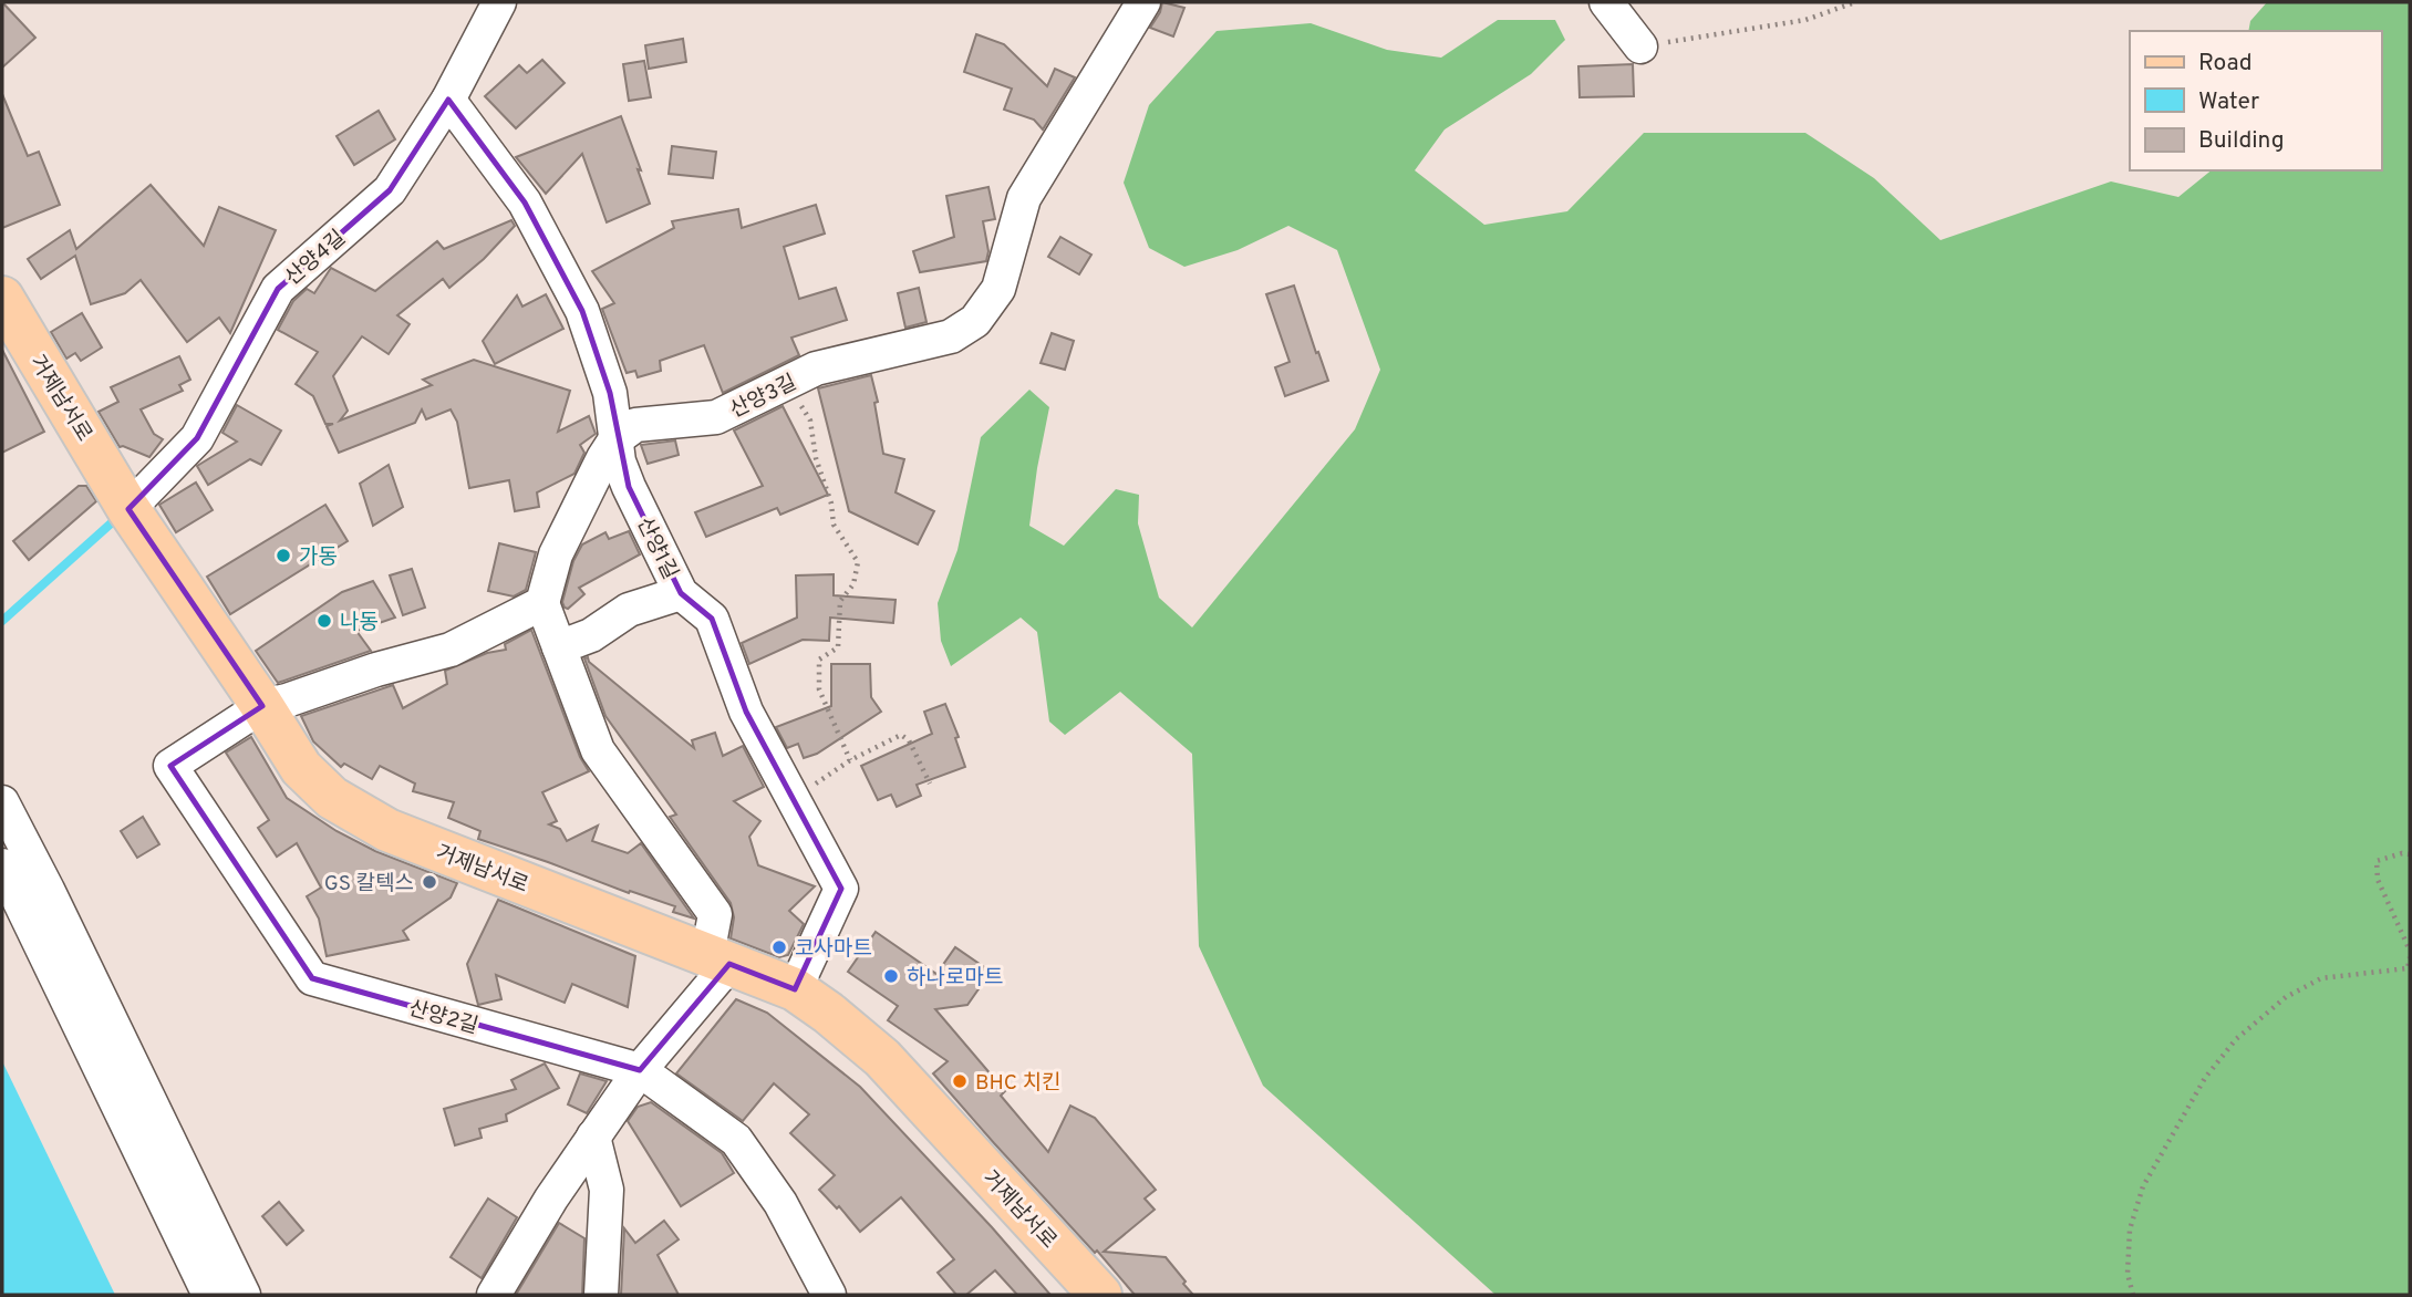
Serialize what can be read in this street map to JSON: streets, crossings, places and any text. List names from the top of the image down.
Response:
{
  "streets": {
    "main road": ["거제남서로"],
    "street": [
      "산양4길",
      "산양3길",
      "산양1길",
      "산양2길"
    ]
  },
  "crossings": [
    ["산양4길", "거제남서로"],
    ["산양4길", "산양1길"],
    ["산양3길", "산양1길"],
    ["거제남서로", "산양1길"],
    ["거제남서로", "산양2길"]
  ],
  "places": [
    "가동",
    "나동",
    "GS 칼텍스",
    "코사마트",
    "하나로마트",
    "BHC 치킨"
  ],
  "legend": ["Road", "Water", "Building"]
}
